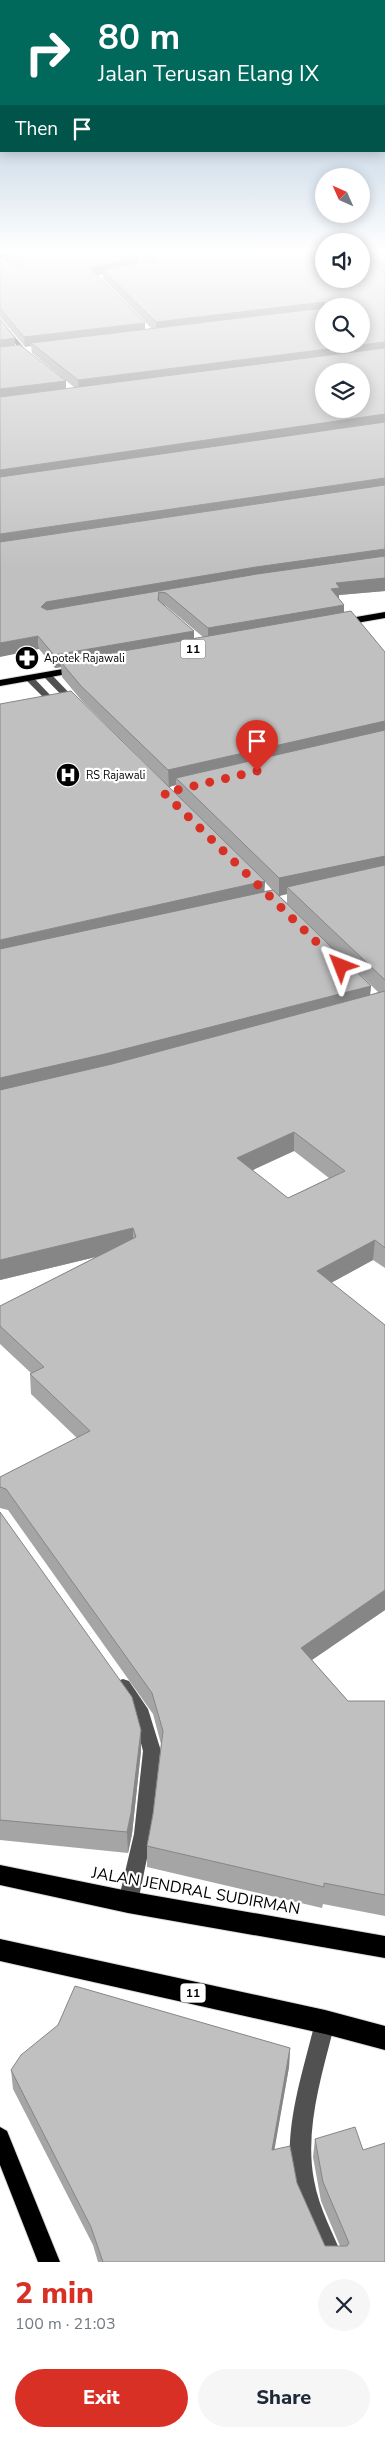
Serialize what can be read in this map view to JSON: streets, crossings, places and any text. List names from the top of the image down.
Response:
{
  "streets": {
    "highway": ["11", "JALAN JENDRAL SUDIRMAN"]
  },
  "places": {
    "pharmacy": ["Apotek Rajawali"],
    "hospital": ["RS Rajawali"]
  },
  "north": "top left",
  "page": {
    "turn": ["80 m", "Jalan Terusan Elang IX"],
    "then": "Then",
    "heading": ["2 min", "100 m · 21:03"],
    "buttons": ["Exit", "Share"]
  }
}
